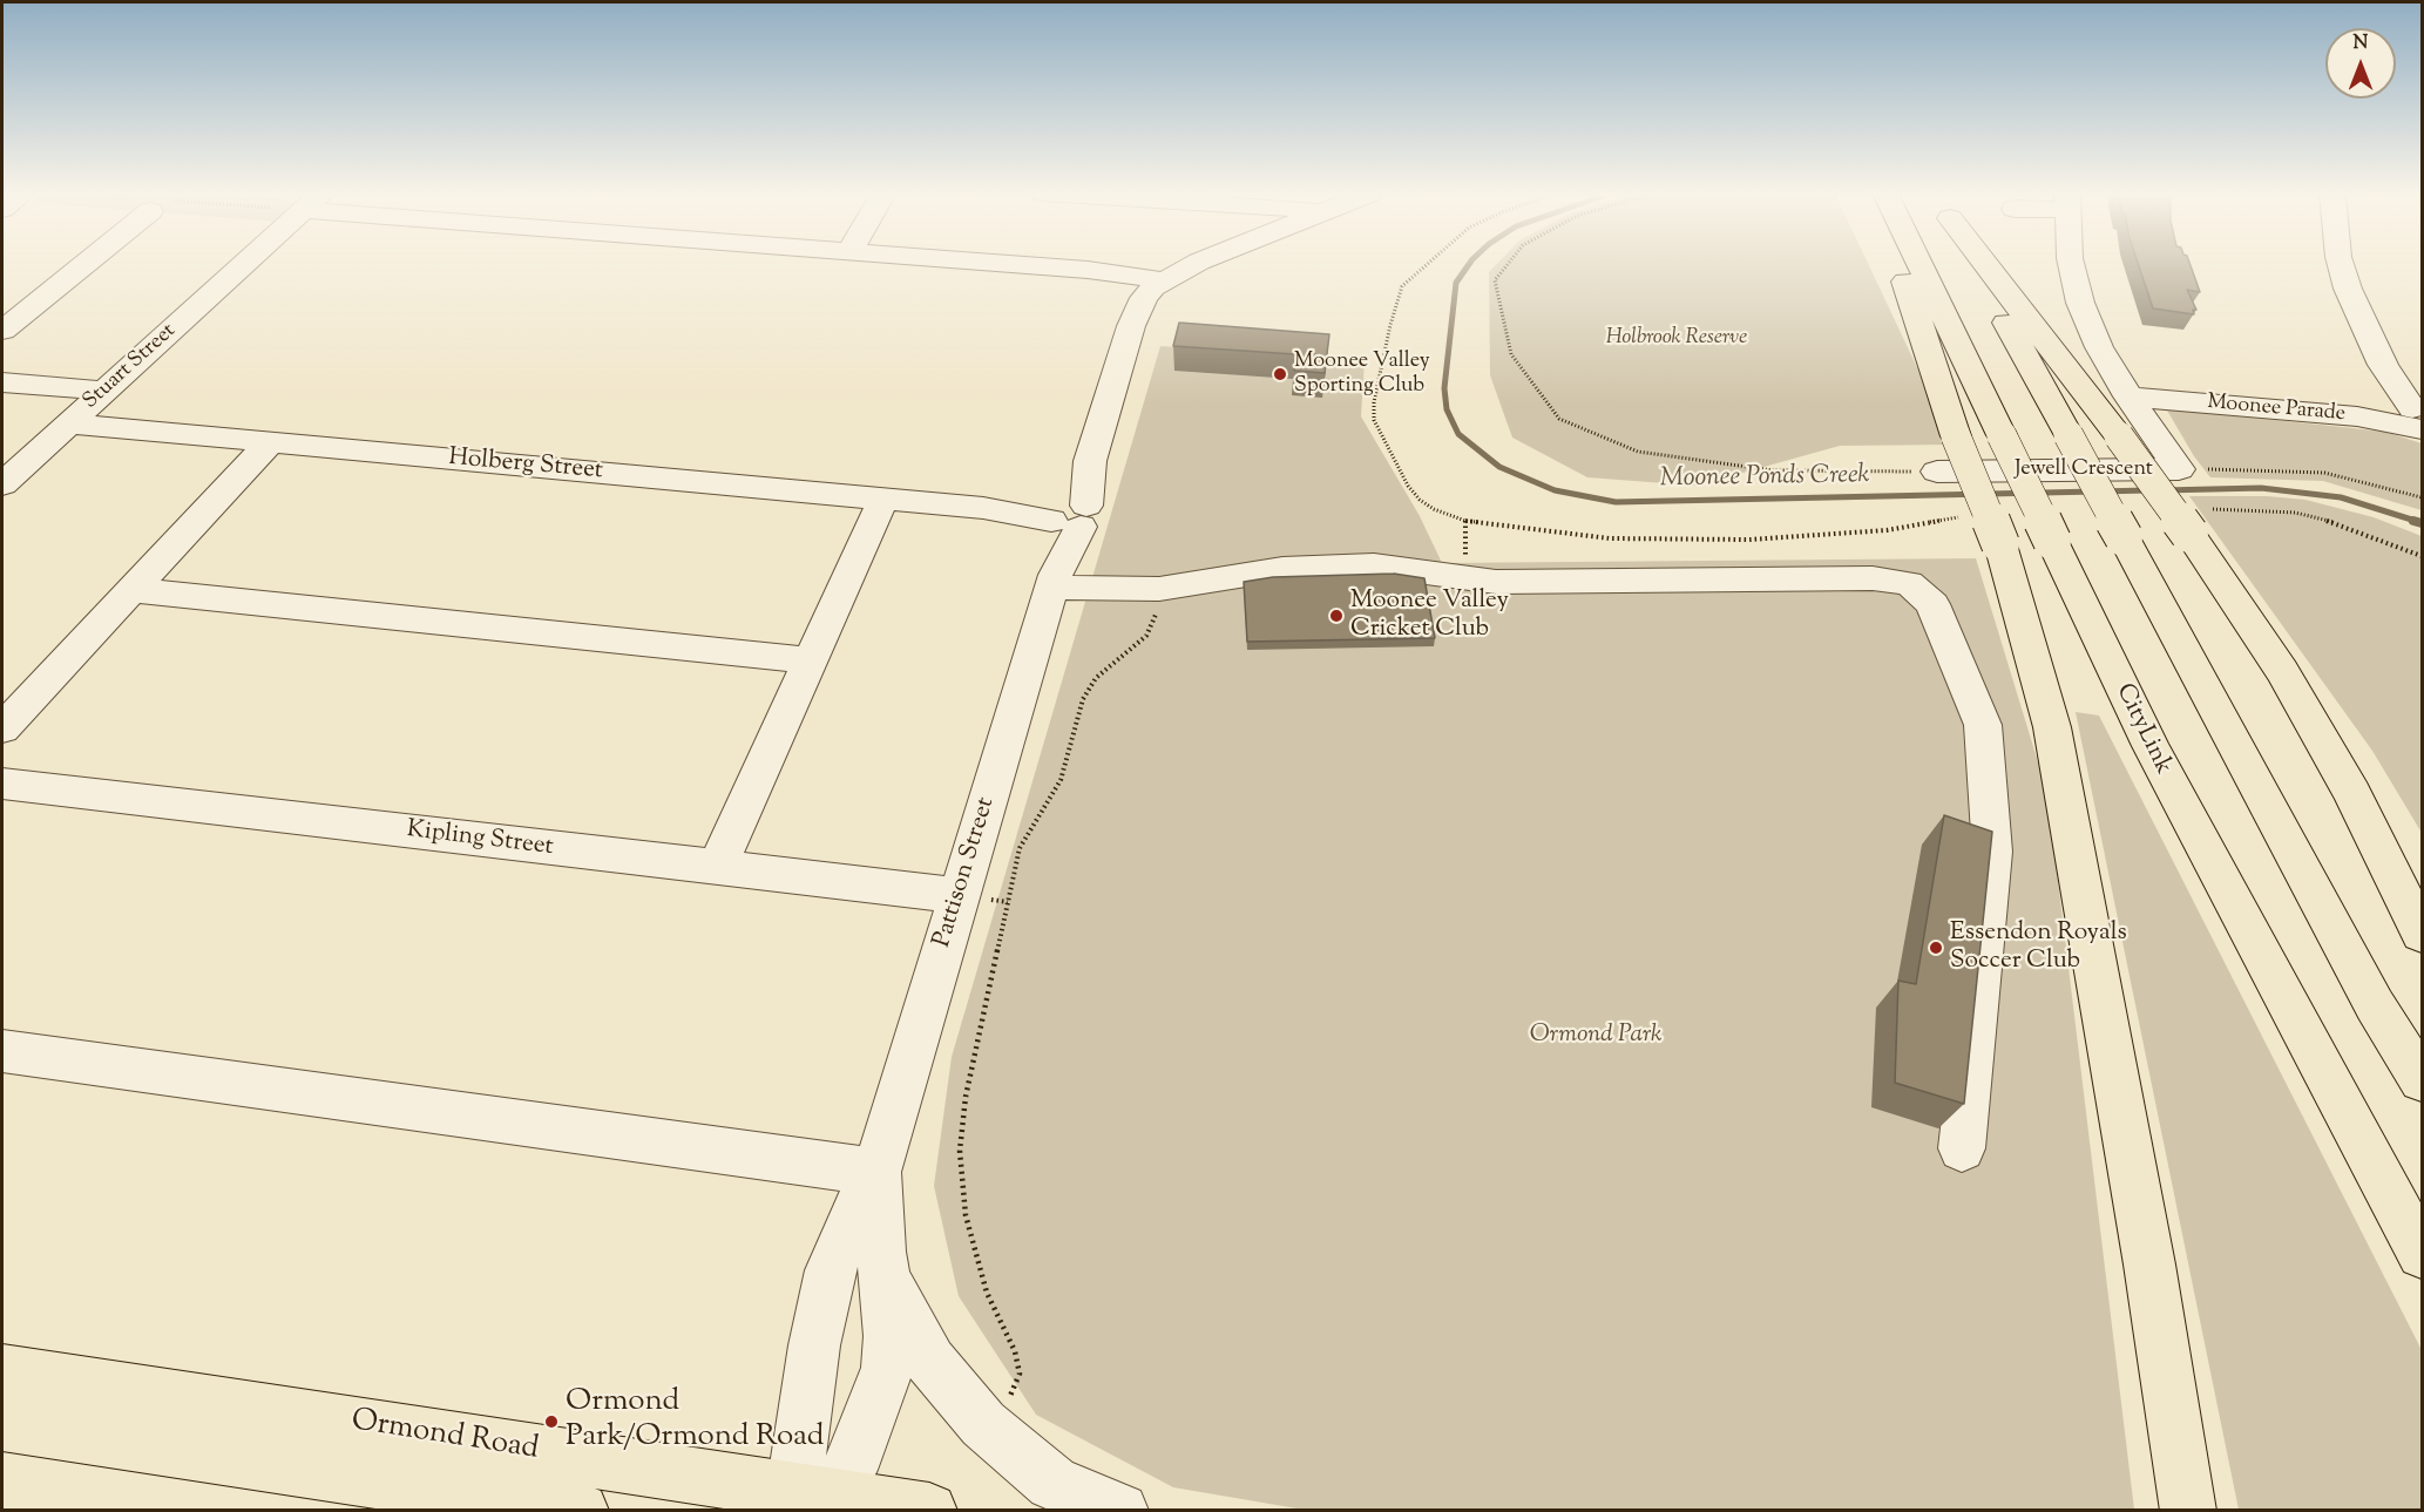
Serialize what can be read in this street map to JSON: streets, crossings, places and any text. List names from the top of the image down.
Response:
{
  "streets": {
    "main road": ["CityLink", "Ormond Road"],
    "street": [
      "Stuart Street",
      "Moonee Parade",
      "Holberg Street",
      "Jewell Crescent",
      "Kipling Street",
      "Pattison Street"
    ]
  },
  "crossings": [
    ["Stuart Street", "Holberg Street"],
    ["Moonee Parade", "Jewell Crescent"],
    ["Holberg Street", "Pattison Street"],
    ["Kipling Street", "Pattison Street"],
    ["Pattison Street", "Ormond Road"]
  ],
  "water": ["Moonee Ponds Creek"],
  "parks": ["Holbrook Reserve", "Ormond Park"],
  "places": [
    "Moonee Valley Sporting Club",
    "Moonee Valley Cricket Club",
    "Essendon Royals Soccer Club",
    "Ormond Park/Ormond Road"
  ],
  "north": "top"
}
